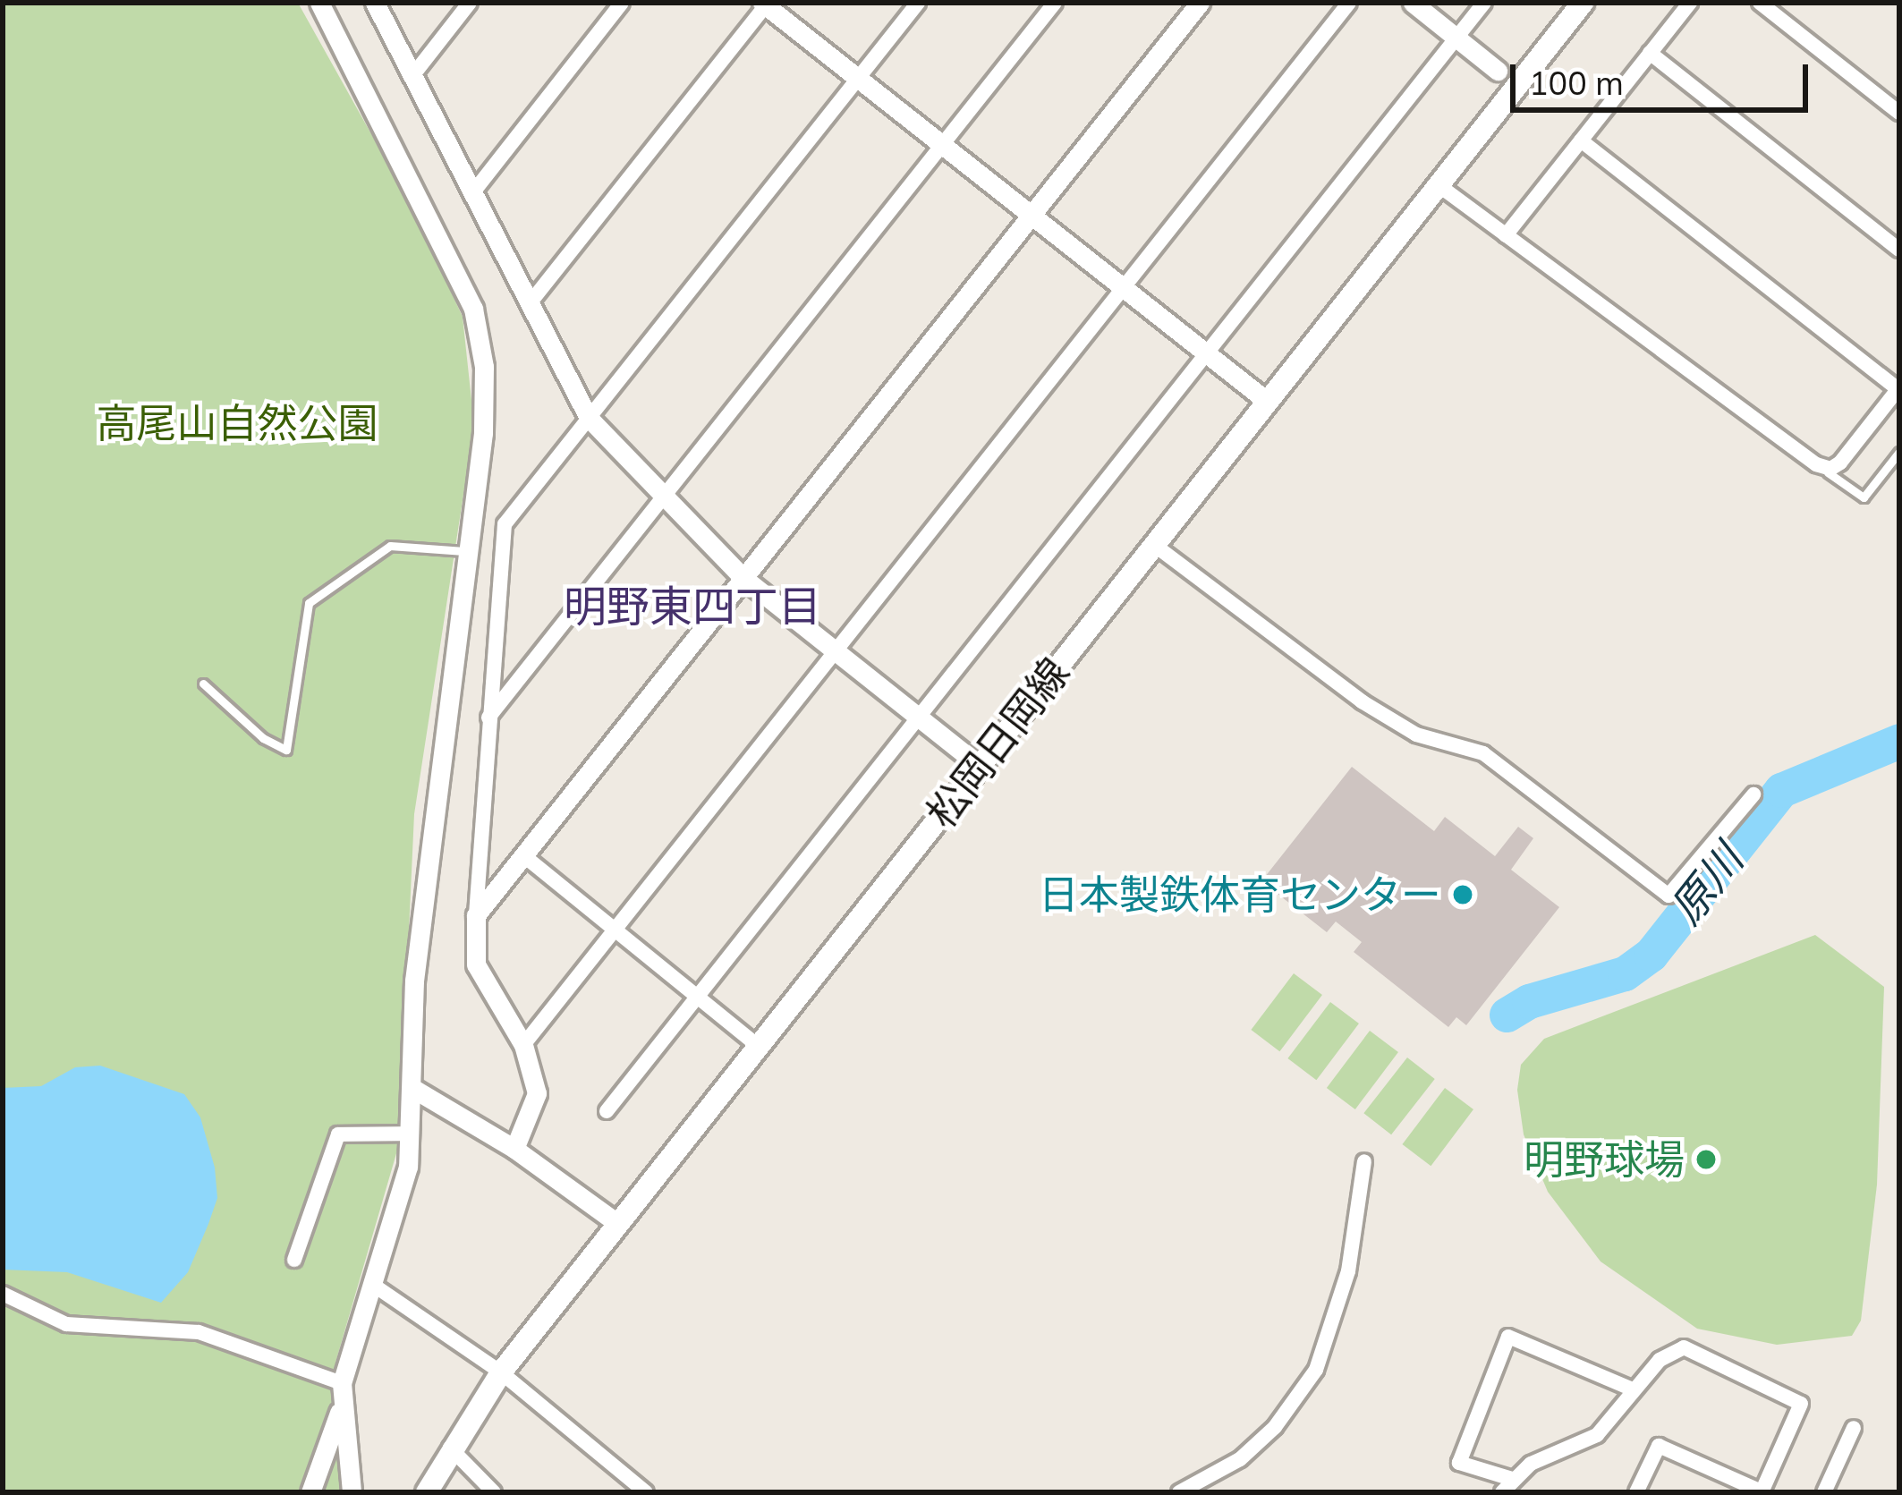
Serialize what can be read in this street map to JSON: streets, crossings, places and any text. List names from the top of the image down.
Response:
{
  "streets": {
    "main road": ["松岡日岡線"]
  },
  "districts": ["明野東四丁目"],
  "water": ["原川"],
  "parks": ["高尾山自然公園"],
  "places": ["日本製鉄体育センター", "明野球場"],
  "scale_bar": "100 m"
}
